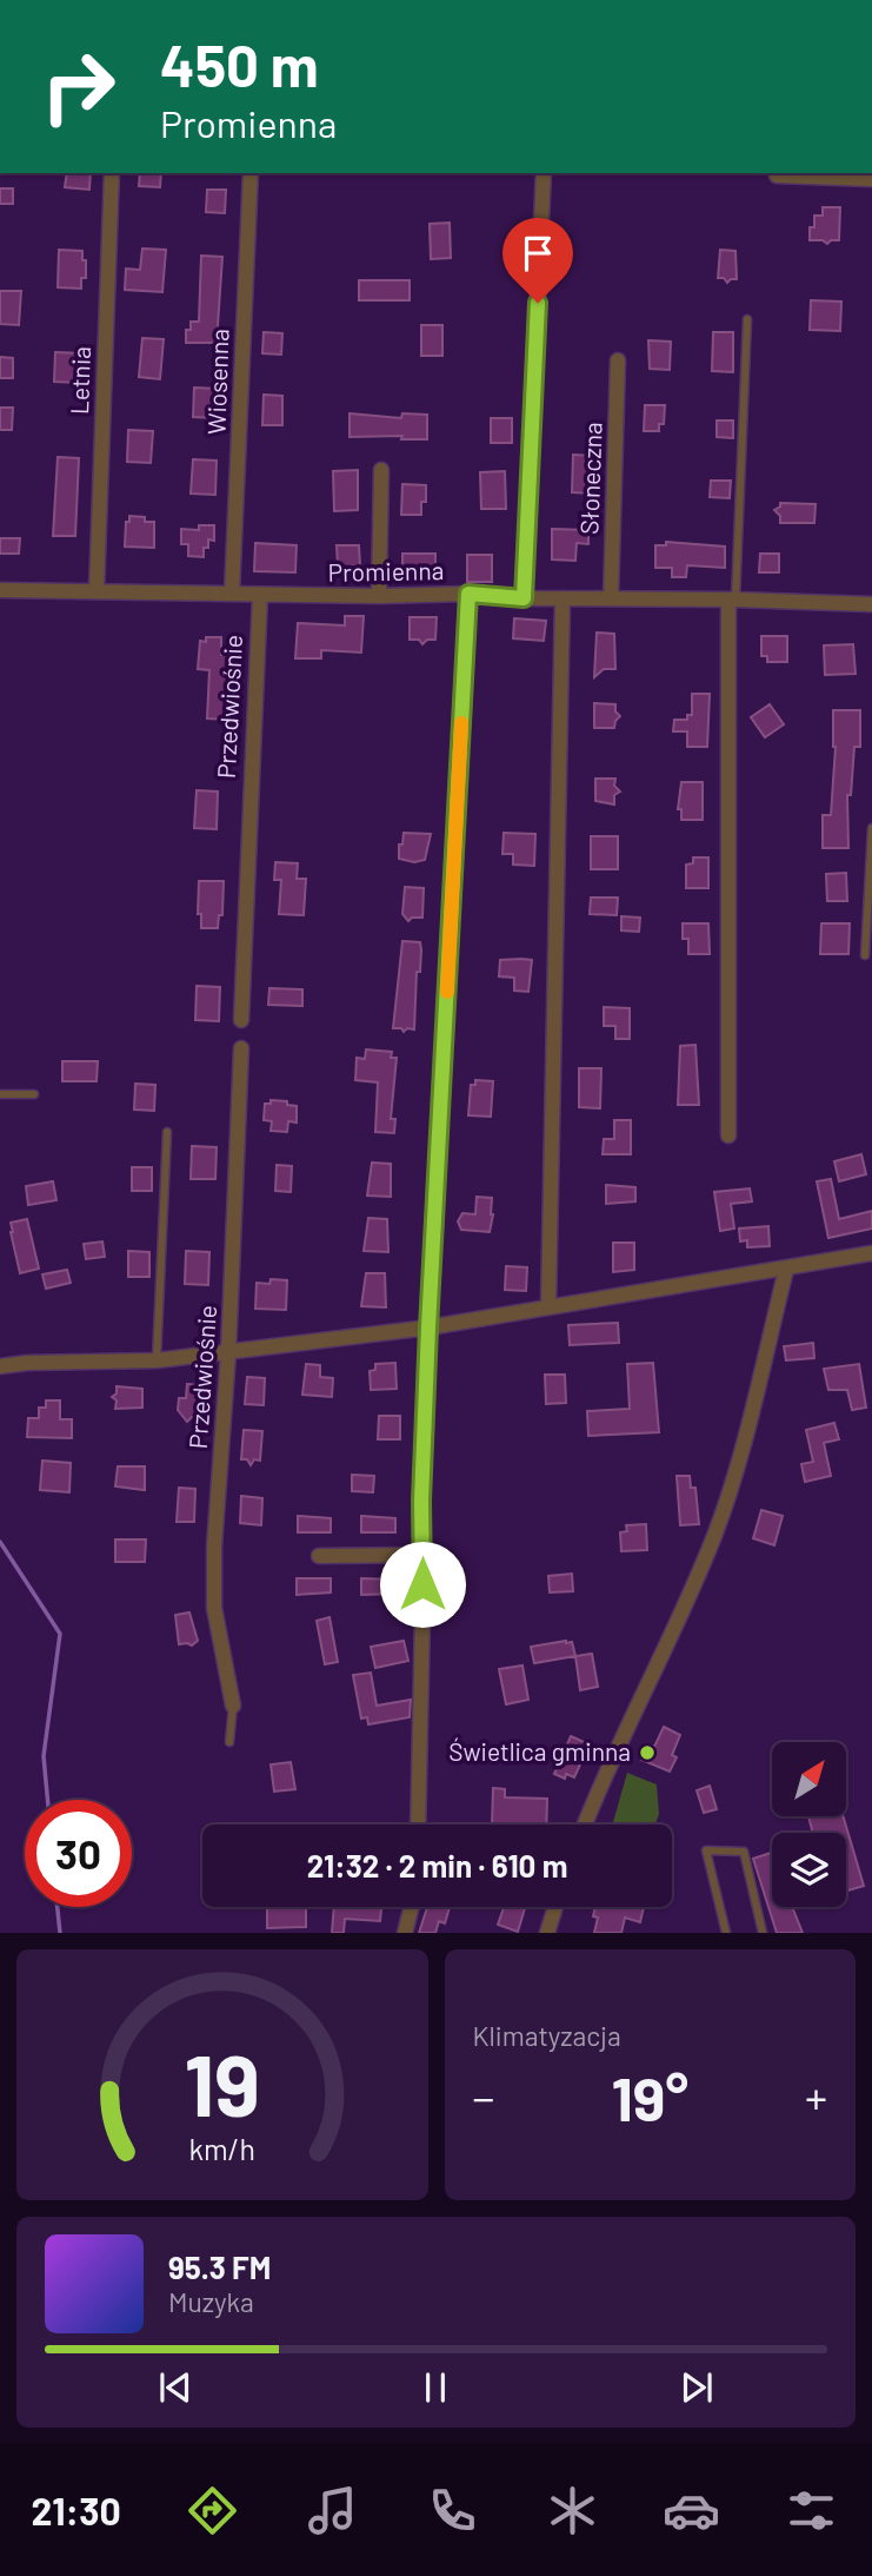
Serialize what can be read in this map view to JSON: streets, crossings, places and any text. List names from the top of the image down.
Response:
{
  "streets": {
    "street": [
      "Letnia",
      "Wiosenna",
      "Słoneczna",
      "Promienna",
      "Przedwiośnie"
    ]
  },
  "crossings": [
    ["Letnia", "Promienna"],
    ["Wiosenna", "Promienna"],
    ["Słoneczna", "Promienna"],
    ["Promienna", "Przedwiośnie"]
  ],
  "places": ["Świetlica gminna"],
  "north": "top right",
  "page": {
    "turn": ["450 m", "Promienna"],
    "limit": "30",
    "trip": "21:32 · 2 min · 610 m",
    "tile": "Klimatyzacja",
    "heat": ["−", "19°", "+"],
    "song": ["95.3 FM", "Muzyka"],
    "tabs": "21:30",
    "gauge": ["19", "km/h"]
  }
}
